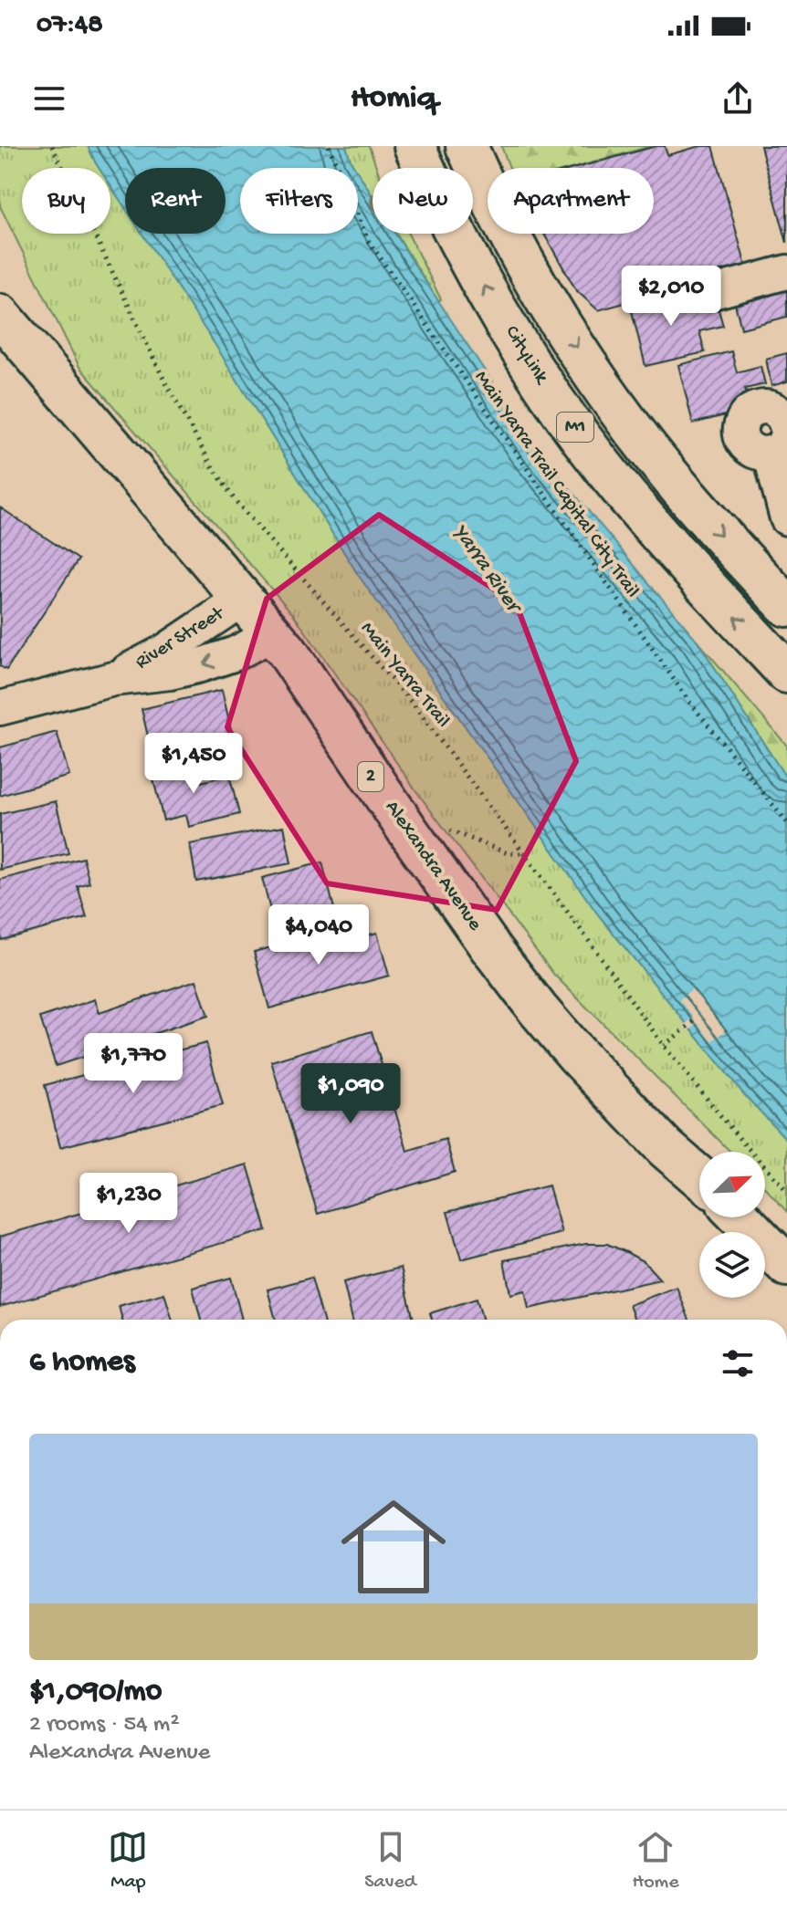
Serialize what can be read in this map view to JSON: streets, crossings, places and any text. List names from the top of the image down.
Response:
{
  "streets": {
    "main road": [
      "CityLink",
      "M1",
      "2",
      "Alexandra Avenue"
    ],
    "street": ["River Street"],
    "path": ["Main Yarra Trail Capital City Trail", "Main Yarra Trail"]
  },
  "crossings": [
    ["River Street", "Alexandra Avenue"]
  ],
  "water": ["Yarra River"],
  "north": "top right",
  "page": {
    "status": "07:48",
    "header": "Homiq",
    "chip": [
      "Buy",
      "Rent",
      "Filters",
      "New",
      "Apartment"
    ],
    "price": [
      "$2,010",
      "$1,450",
      "$4,040",
      "$1,770",
      "$1,090",
      "$1,230"
    ],
    "heading": "6 homes",
    "list": [
      {
        "name": "$1,090/mo",
        "note": "2 rooms · 54 m² · Alexandra Avenue"
      }
    ],
    "tabs": ["Map", "Saved", "Home"]
  }
}
